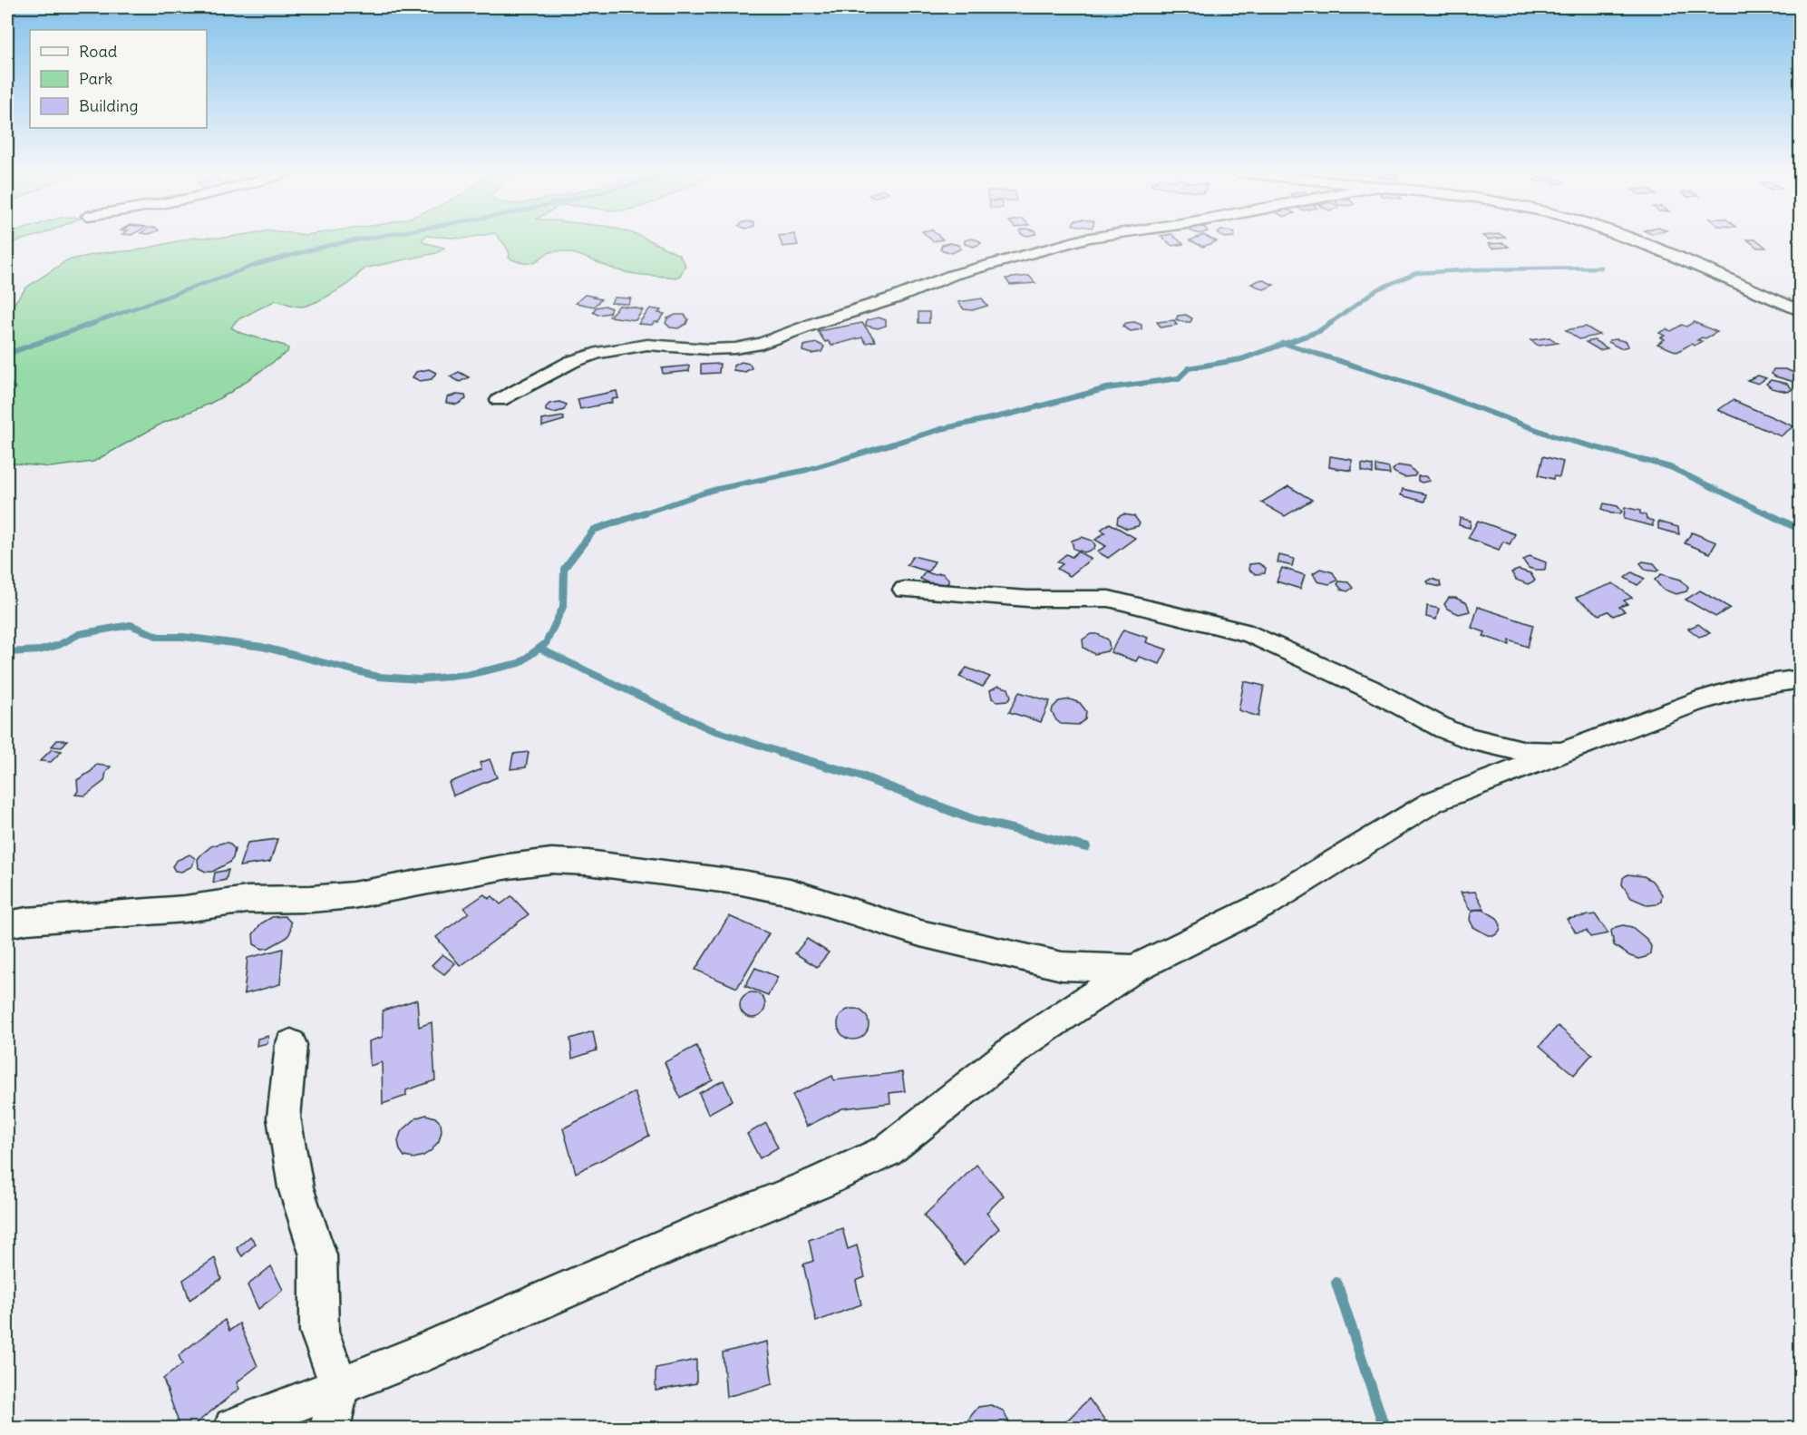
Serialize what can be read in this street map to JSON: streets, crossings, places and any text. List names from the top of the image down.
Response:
{
  "legend": ["Road", "Park", "Building"]
}
